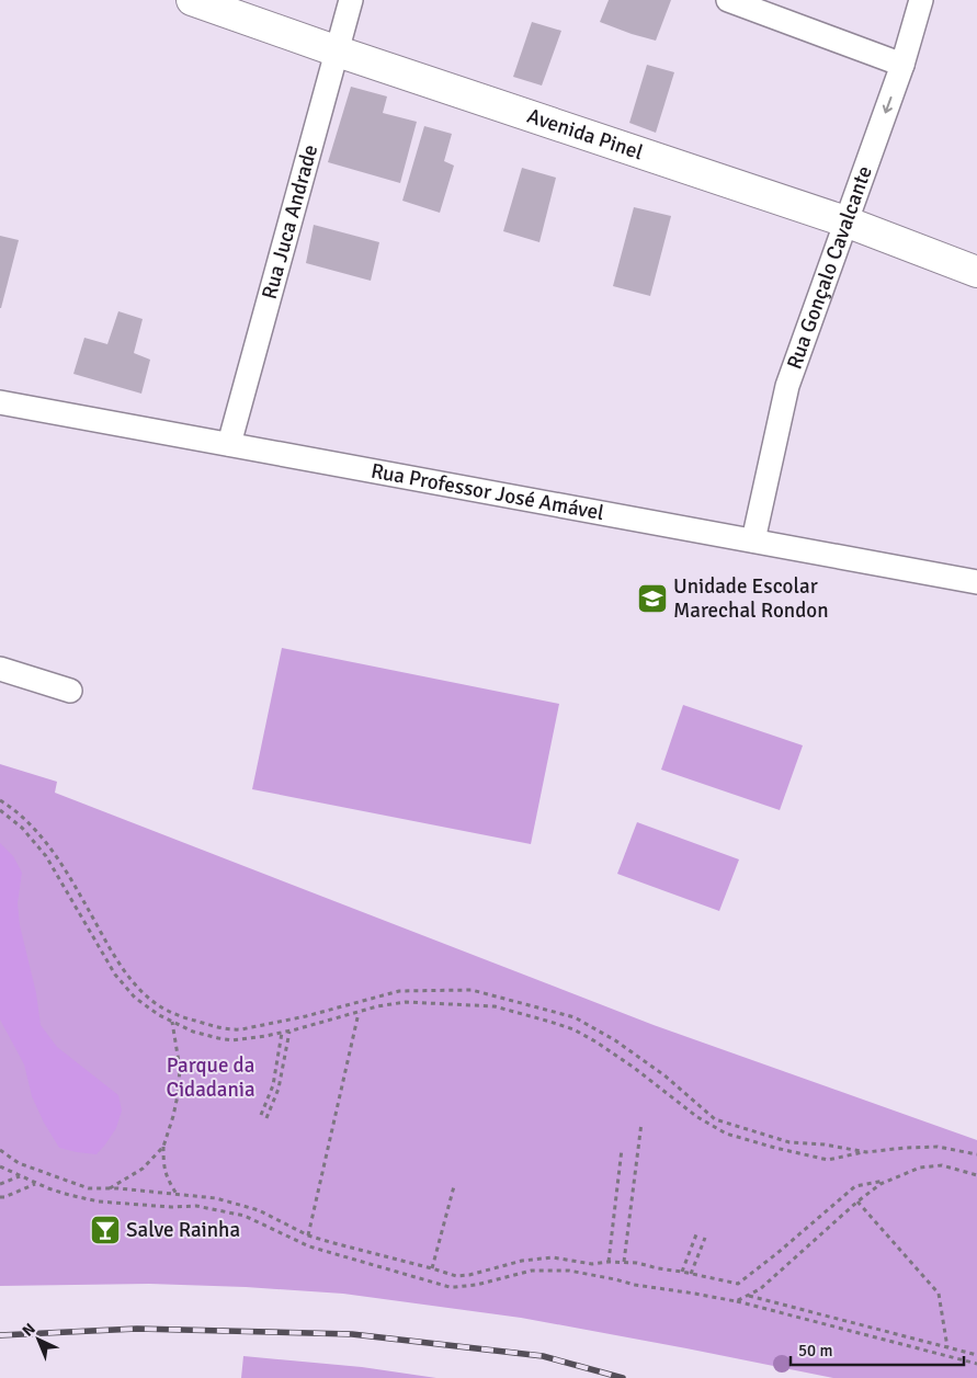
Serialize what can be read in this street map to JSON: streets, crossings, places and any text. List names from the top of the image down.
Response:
{
  "streets": {
    "street": [
      "Avenida Pinel",
      "Rua Juca Andrade",
      "Rua Gonçalo Cavalcante",
      "Rua Professor José Amável"
    ]
  },
  "crossings": [
    ["Avenida Pinel", "Rua Juca Andrade"],
    ["Avenida Pinel", "Rua Gonçalo Cavalcante"],
    ["Rua Juca Andrade", "Rua Professor José Amável"],
    ["Rua Gonçalo Cavalcante", "Rua Professor José Amável"]
  ],
  "parks": ["Parque da Cidadania"],
  "places": {
    "school or university": ["Unidade Escolar Marechal Rondon"],
    "bar": ["Salve Rainha"]
  },
  "scale_bar": "50 m",
  "north": "top left"
}
